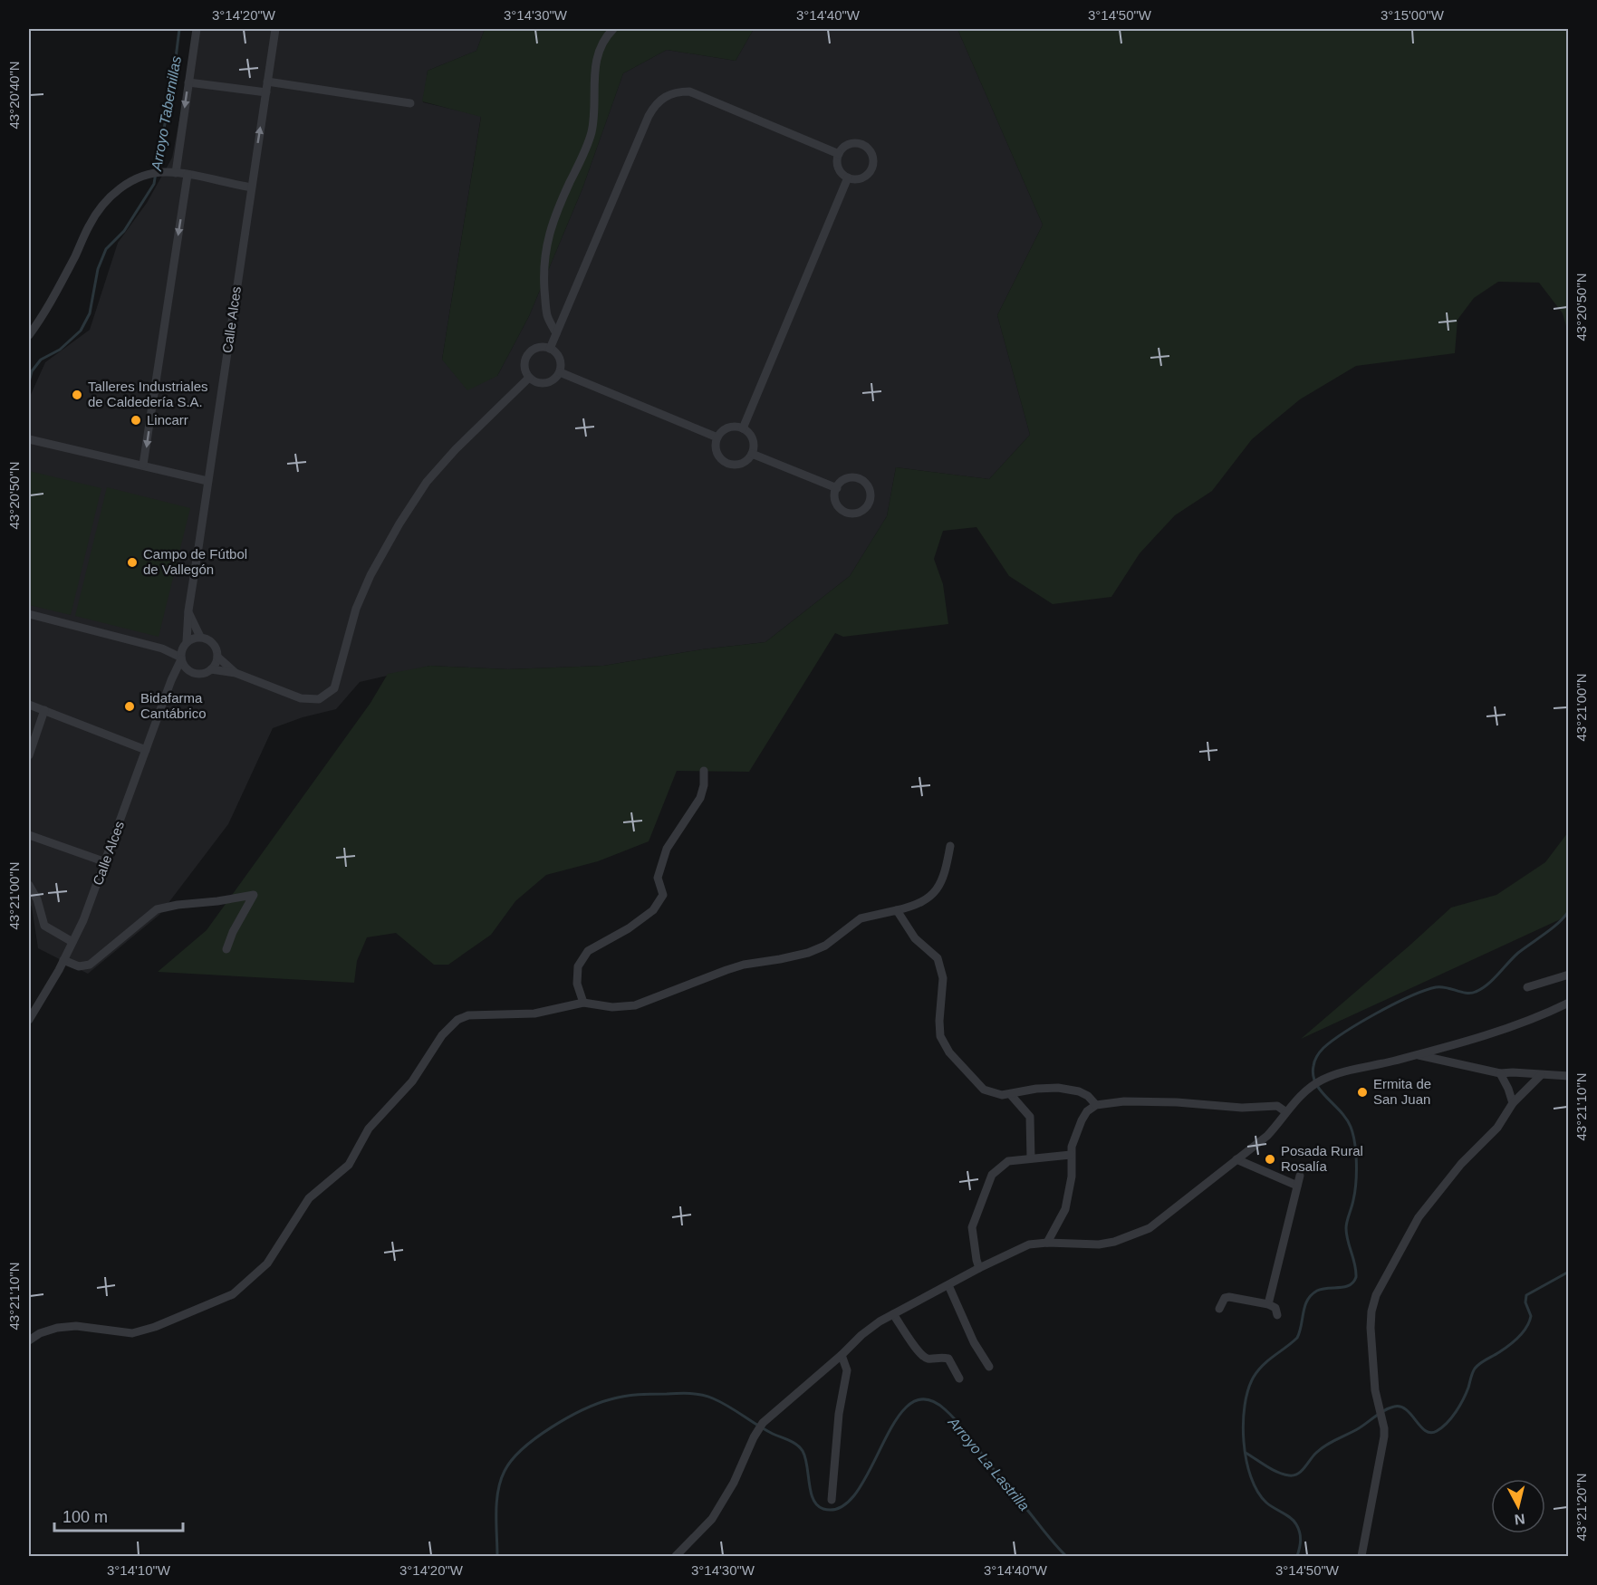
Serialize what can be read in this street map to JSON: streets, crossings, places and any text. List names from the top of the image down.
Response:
{
  "streets": {
    "street": ["Calle Alces"]
  },
  "water": ["Arroyo Tabernillas", "Arroyo La Lastrilla"],
  "places": [
    "Talleres Industriales de Caldedería S.A.",
    "Lincarr",
    "Campo de Fútbol de Vallegón",
    "Bidafarma Cantábrico",
    "Ermita de San Juan",
    "Posada Rural Rosalía"
  ],
  "scale_bar": "100 m",
  "north": "bottom",
  "coordinates": [
    "3°14'20\"W",
    "3°14'30\"W",
    "3°14'40\"W",
    "3°14'50\"W",
    "3°15'00\"W",
    "43°20'40\"N",
    "43°20'50\"N",
    "43°21'00\"N",
    "43°21'10\"N",
    "43°21'20\"N",
    "3°14'10\"W"
  ]
}
